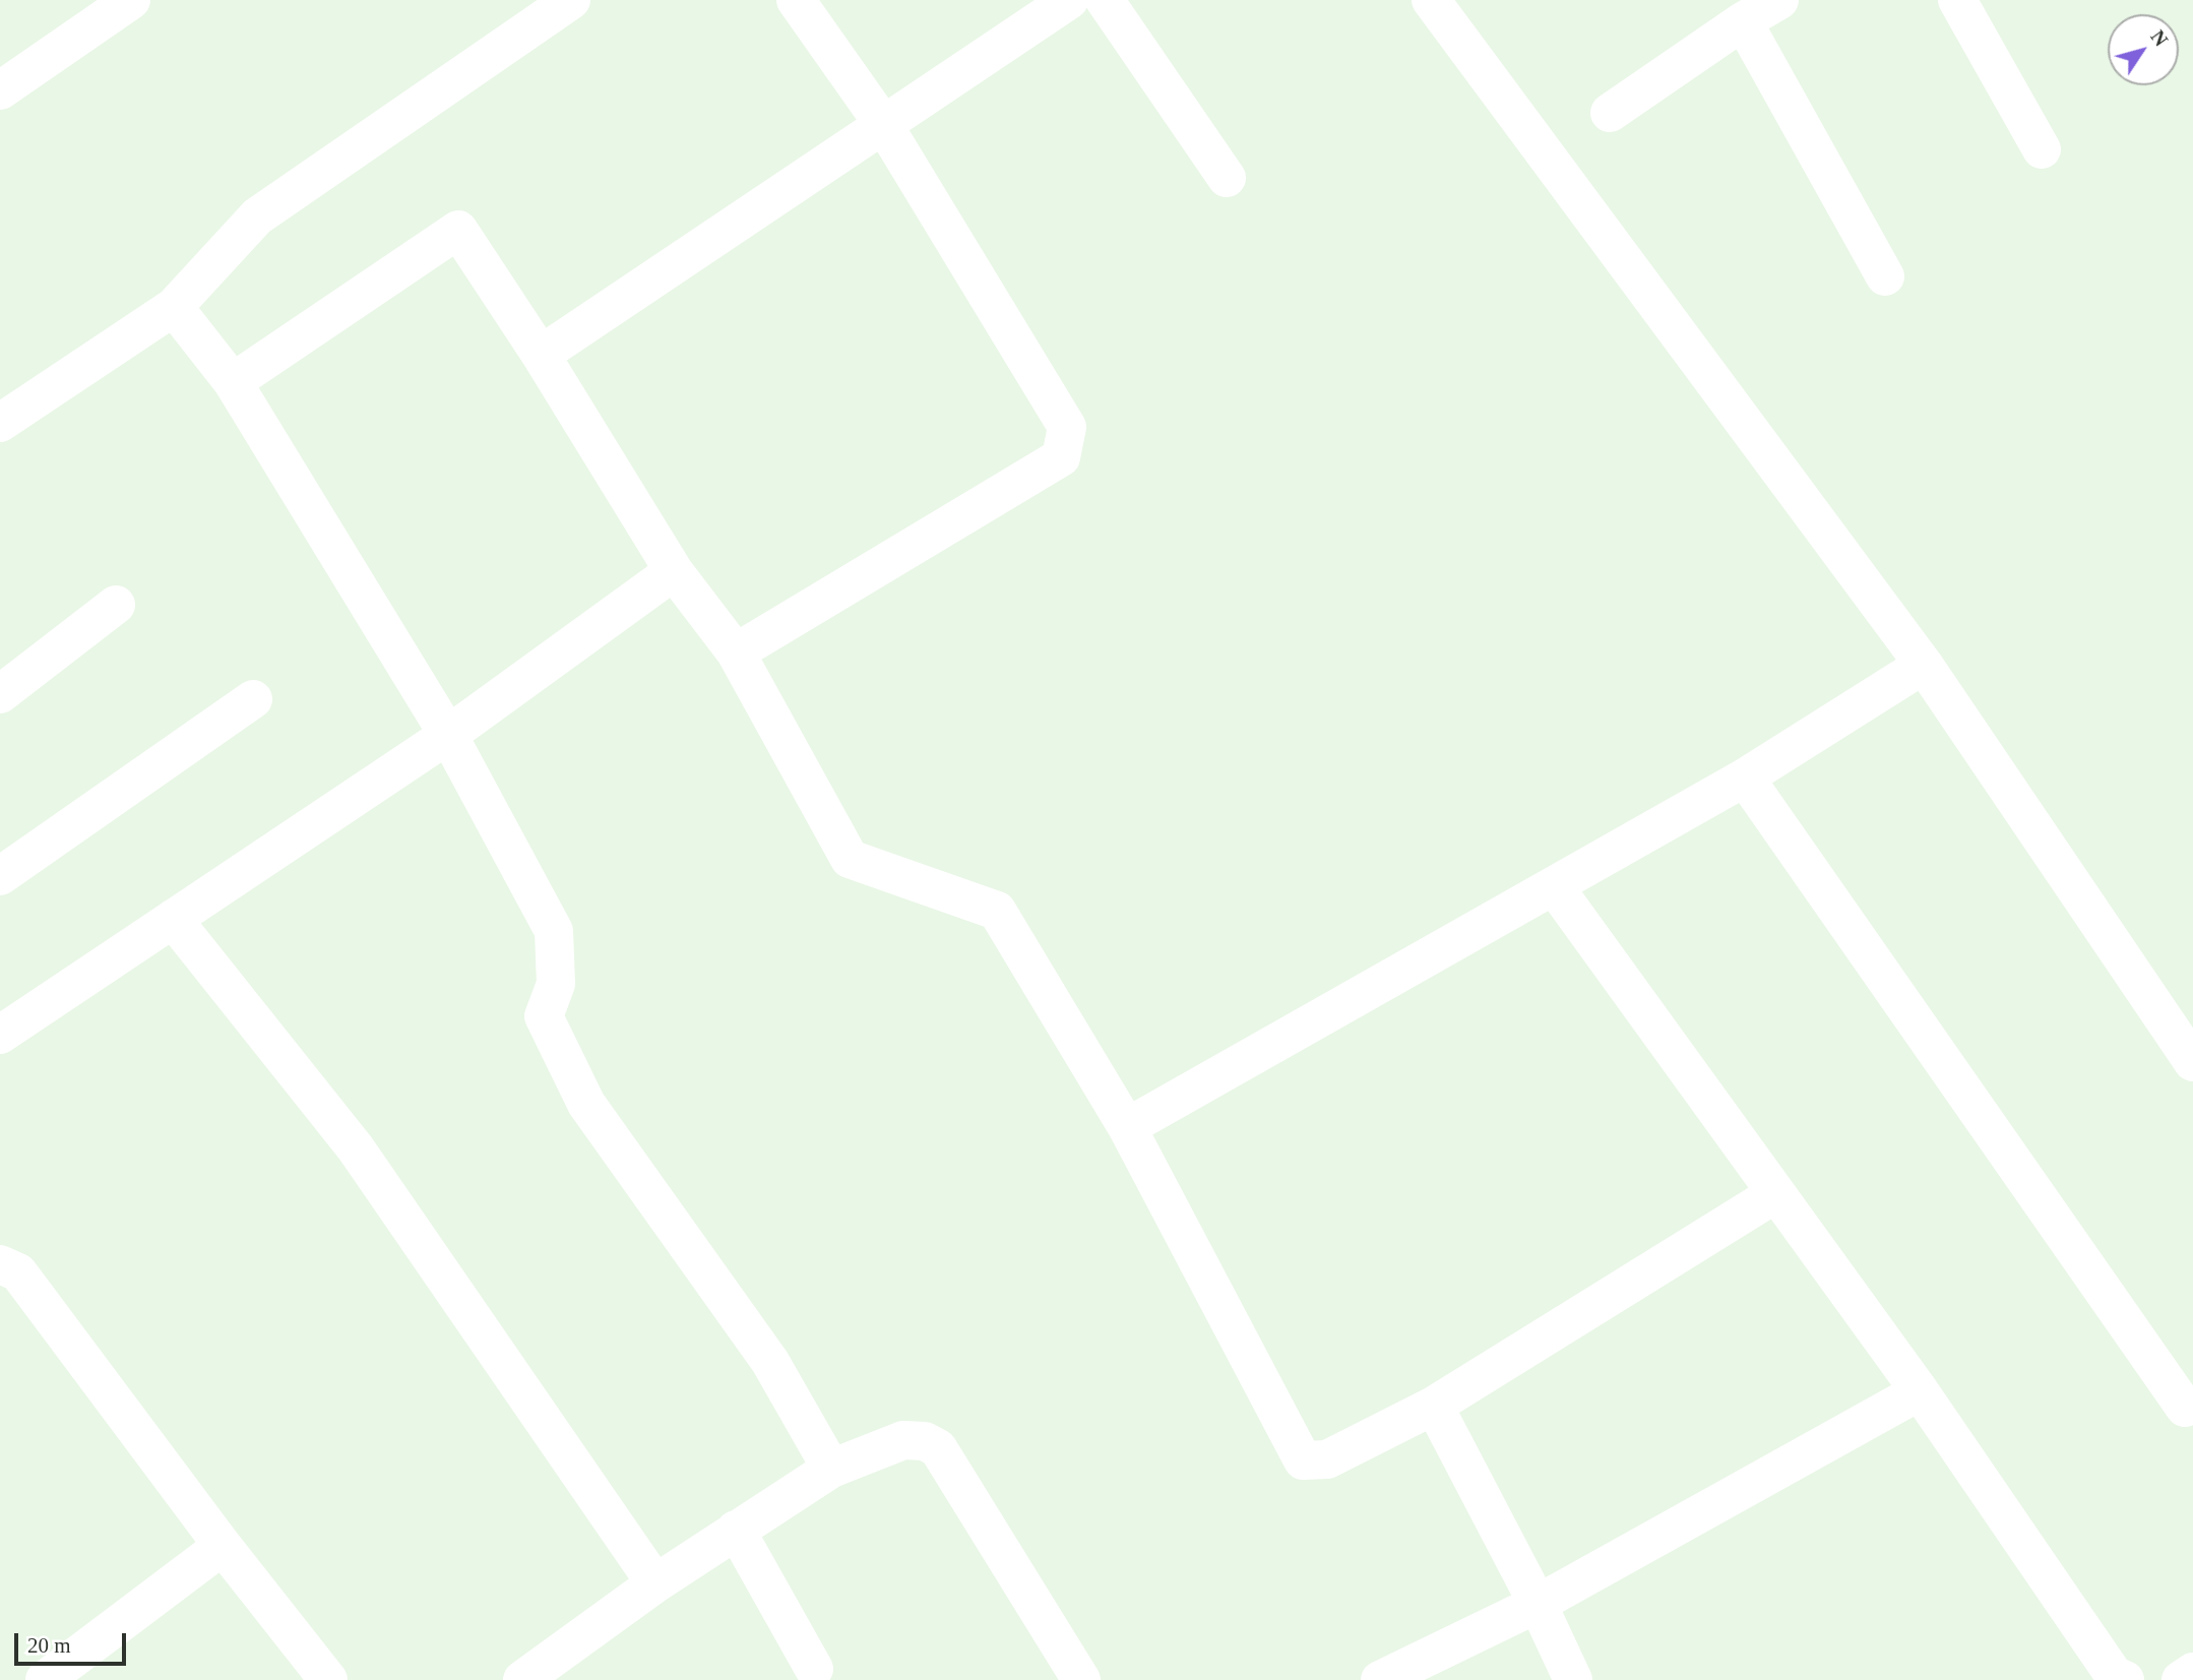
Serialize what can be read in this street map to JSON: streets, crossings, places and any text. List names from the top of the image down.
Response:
{
  "scale_bar": "20 m",
  "north": "top right"
}
